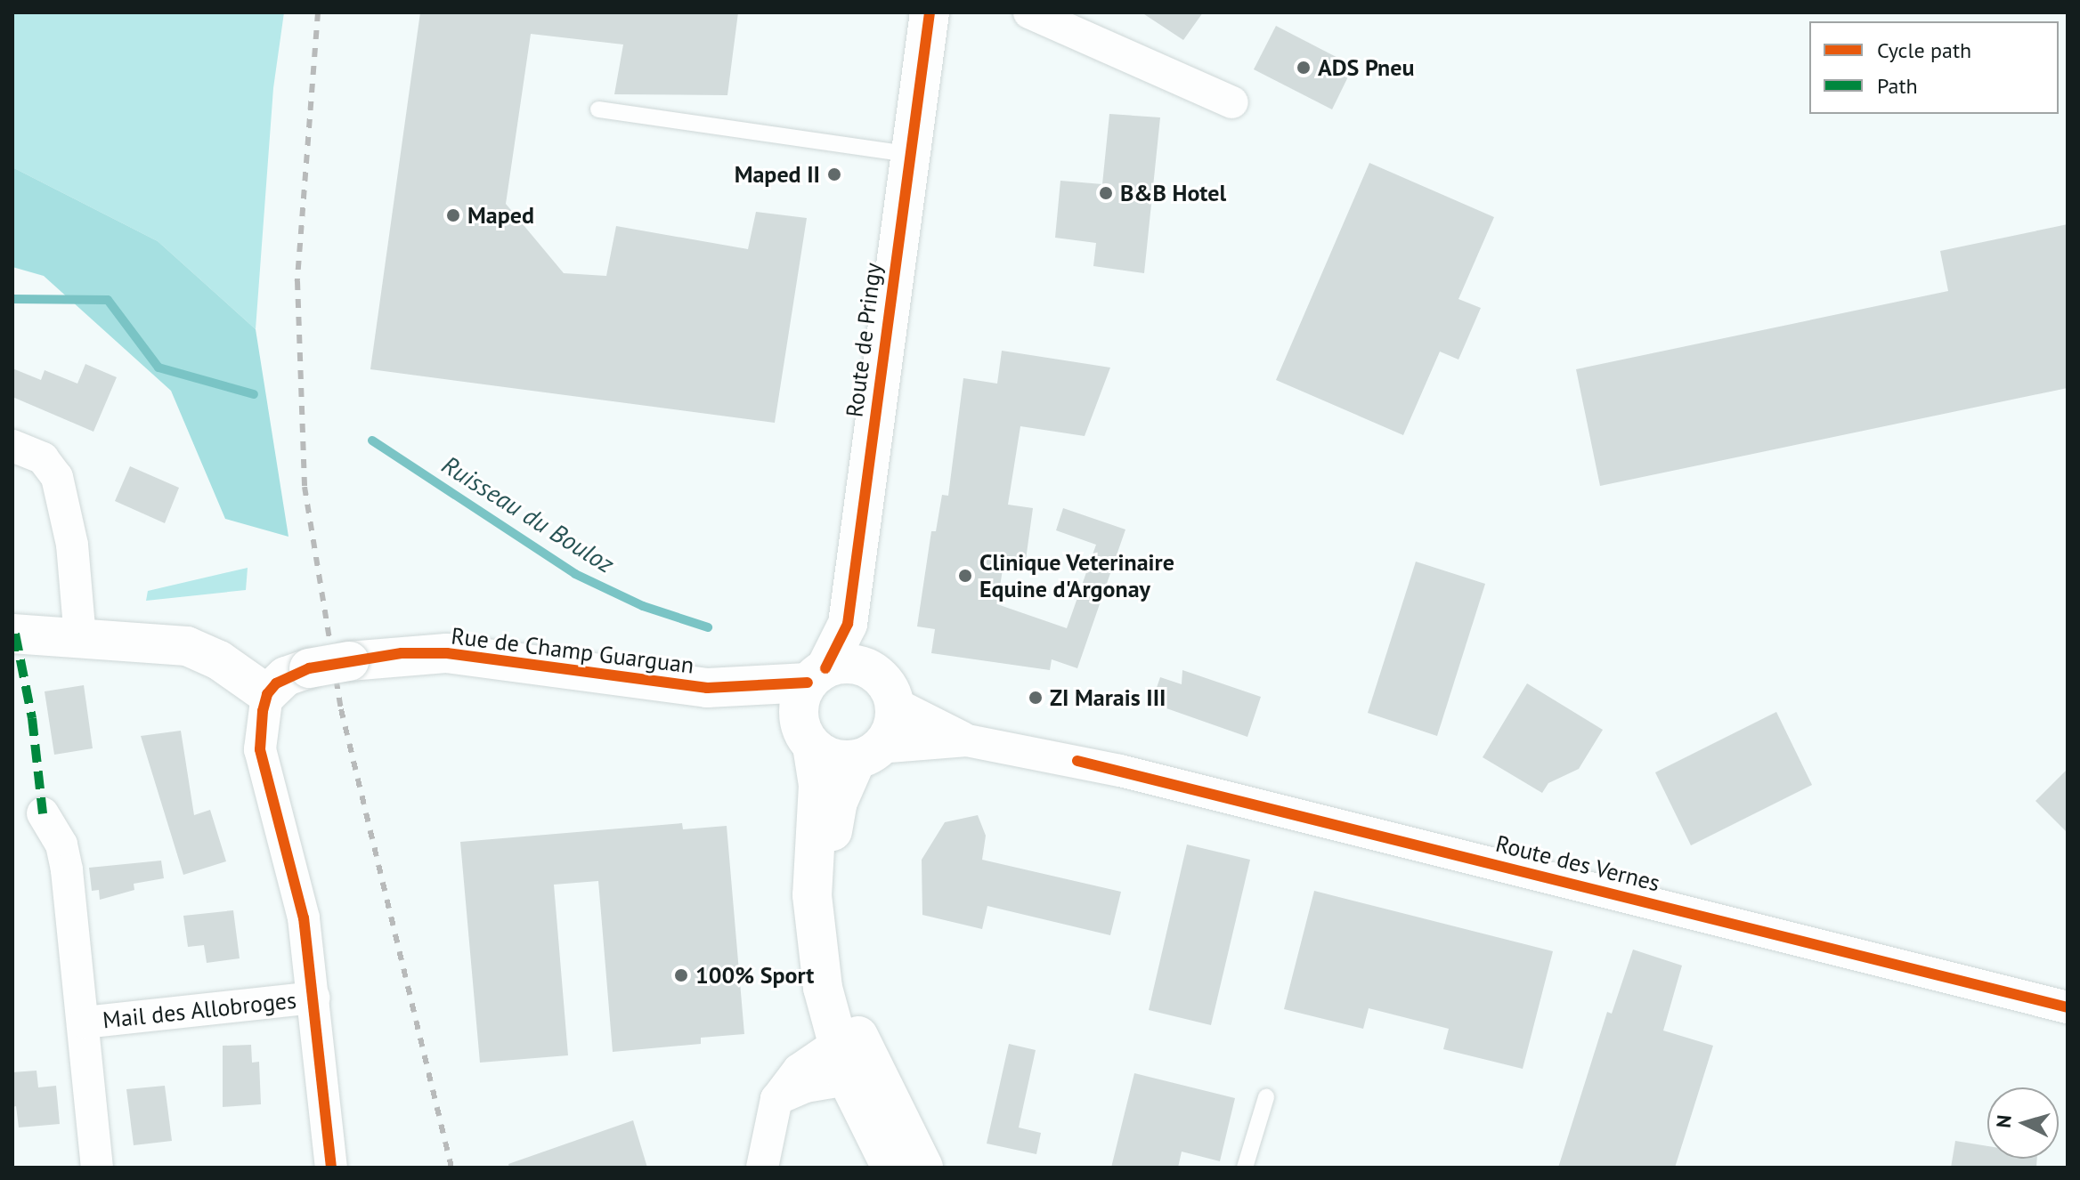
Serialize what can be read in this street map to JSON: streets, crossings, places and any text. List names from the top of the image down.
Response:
{
  "streets": {
    "street": [
      "Route de Pringy",
      "Rue de Champ Guarguan",
      "Route des Vernes",
      "Mail des Allobroges"
    ]
  },
  "crossings": [
    ["Route de Pringy", "Rue de Champ Guarguan"],
    ["Route de Pringy", "Route des Vernes"],
    ["Rue de Champ Guarguan", "Route des Vernes"]
  ],
  "water": ["Ruisseau du Bouloz"],
  "places": [
    "ADS Pneu",
    "Maped II",
    "B&B Hotel",
    "Maped",
    "Clinique Veterinaire Equine d'Argonay",
    "ZI Marais III",
    "100% Sport"
  ],
  "legend": ["Cycle path", "Path"],
  "north": "left"
}
